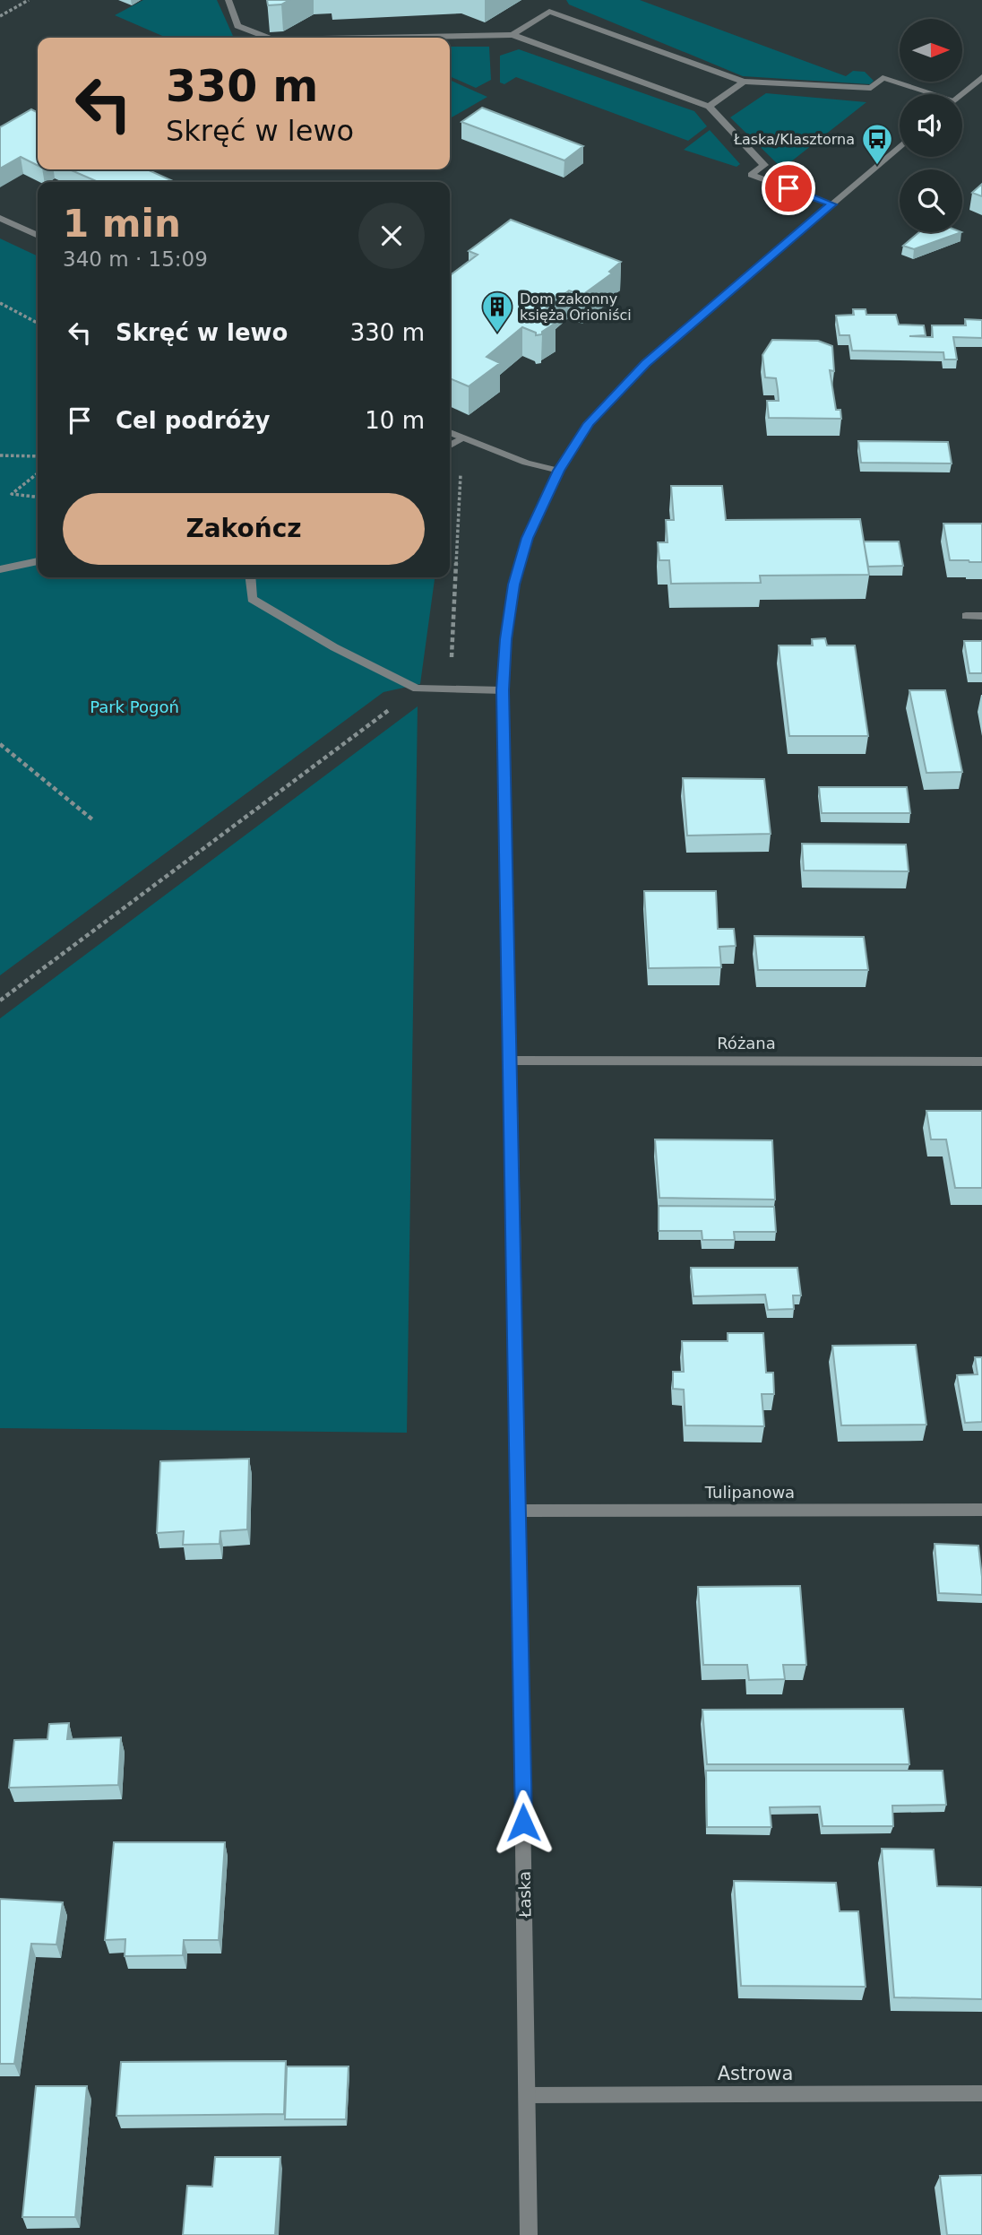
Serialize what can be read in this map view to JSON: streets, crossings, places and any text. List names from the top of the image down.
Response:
{
  "streets": {
    "street": [
      "Różana",
      "Tulipanowa",
      "Łaska",
      "Astrowa"
    ]
  },
  "crossings": [
    ["Różana", "Łaska"],
    ["Tulipanowa", "Łaska"],
    ["Łaska", "Astrowa"]
  ],
  "parks": ["Park Pogoń"],
  "places": {
    "bus stop": ["Łaska/Klasztorna"],
    "building": ["Dom zakonny księża Orioniści"]
  },
  "north": "right",
  "page": {
    "turn": ["330 m", "Skręć w lewo"],
    "heading": ["1 min", "340 m · 15:09"],
    "list": [
      {
        "name": "Skręć w lewo",
        "value": "330 m"
      },
      {
        "name": "Cel podróży",
        "value": "10 m"
      }
    ],
    "buttons": "Zakończ"
  }
}
